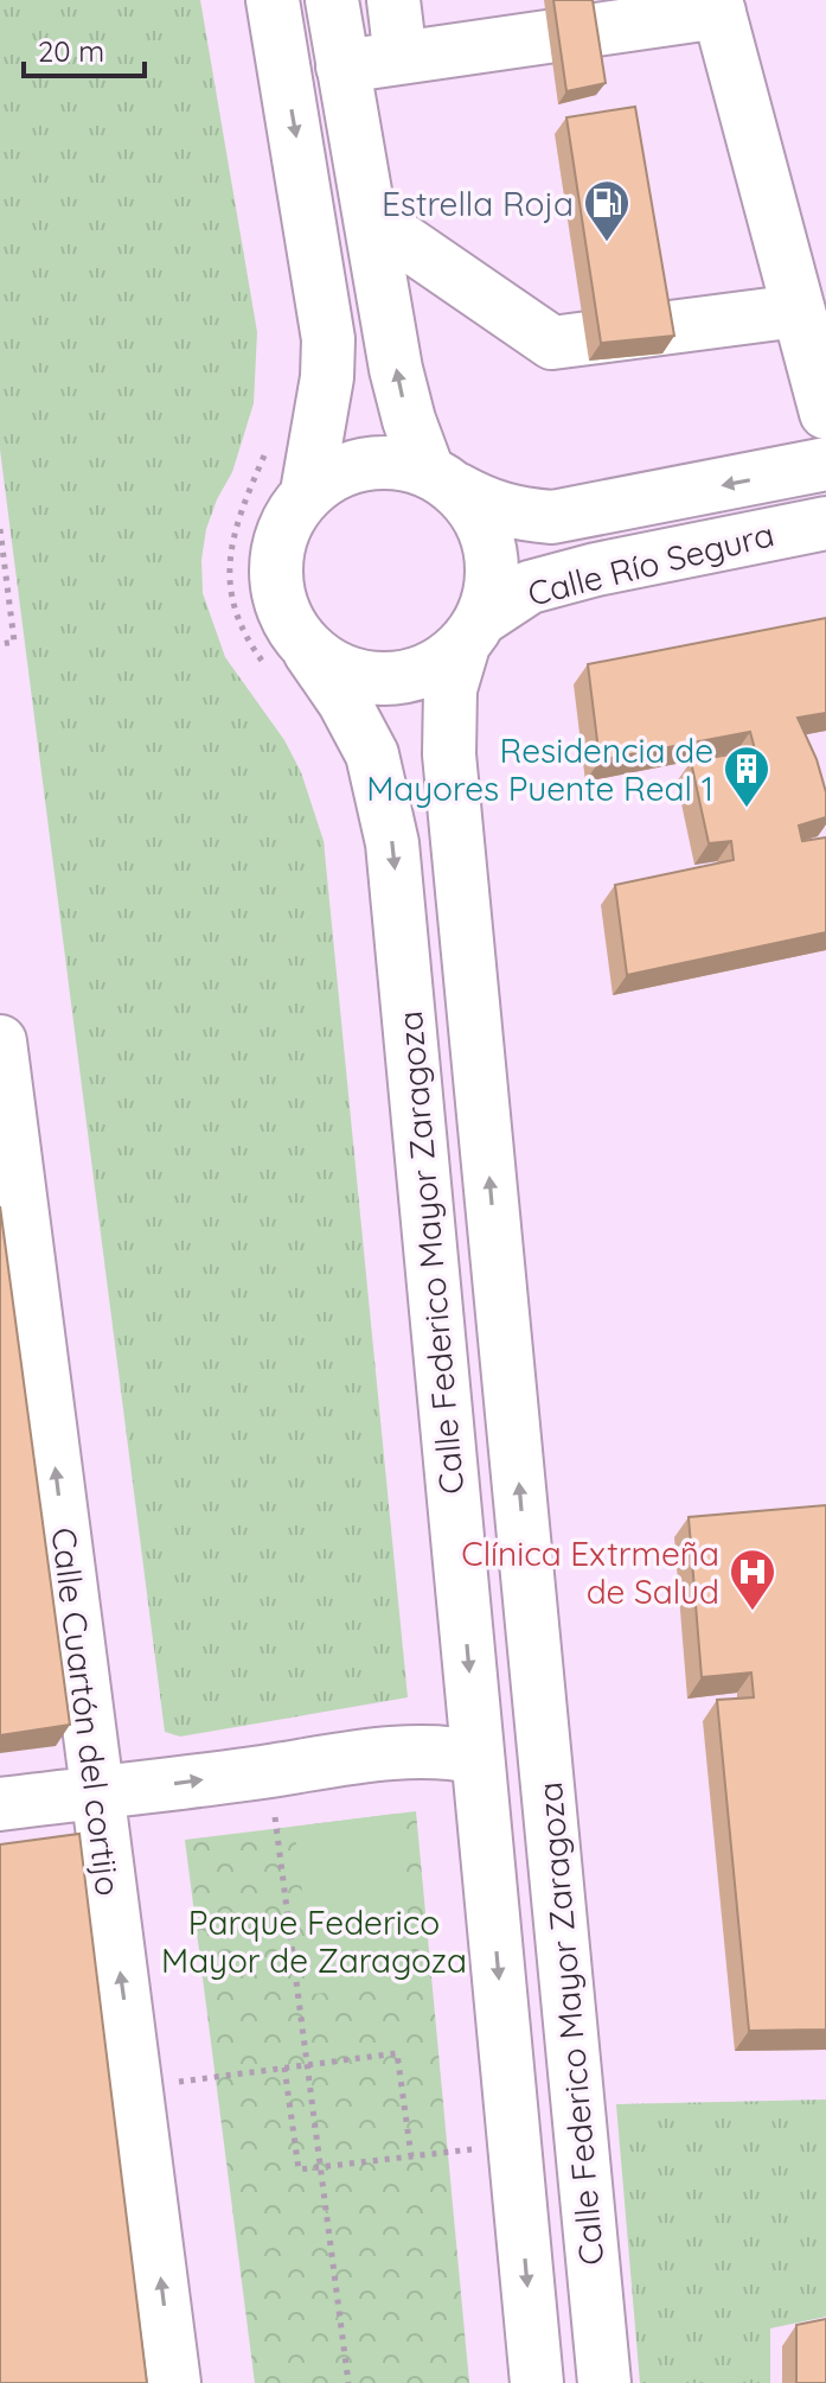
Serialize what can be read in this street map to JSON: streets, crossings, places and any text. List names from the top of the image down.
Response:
{
  "streets": {
    "main road": ["Calle Río Segura", "Calle Federico Mayor Zaragoza", "Calle Cuartón del cortijo"]
  },
  "crossings": [
    ["Calle Río Segura", "Calle Federico Mayor Zaragoza"]
  ],
  "one_way": ["Calle Cuartón del cortijo"],
  "parks": ["Parque Federico Mayor de Zaragoza"],
  "places": {
    "fuel station": ["Estrella Roja"],
    "building": ["Residencia de Mayores Puente Real 1"],
    "hospital": ["Clínica Extrmeña de Salud"]
  },
  "scale_bar": "20 m"
}
